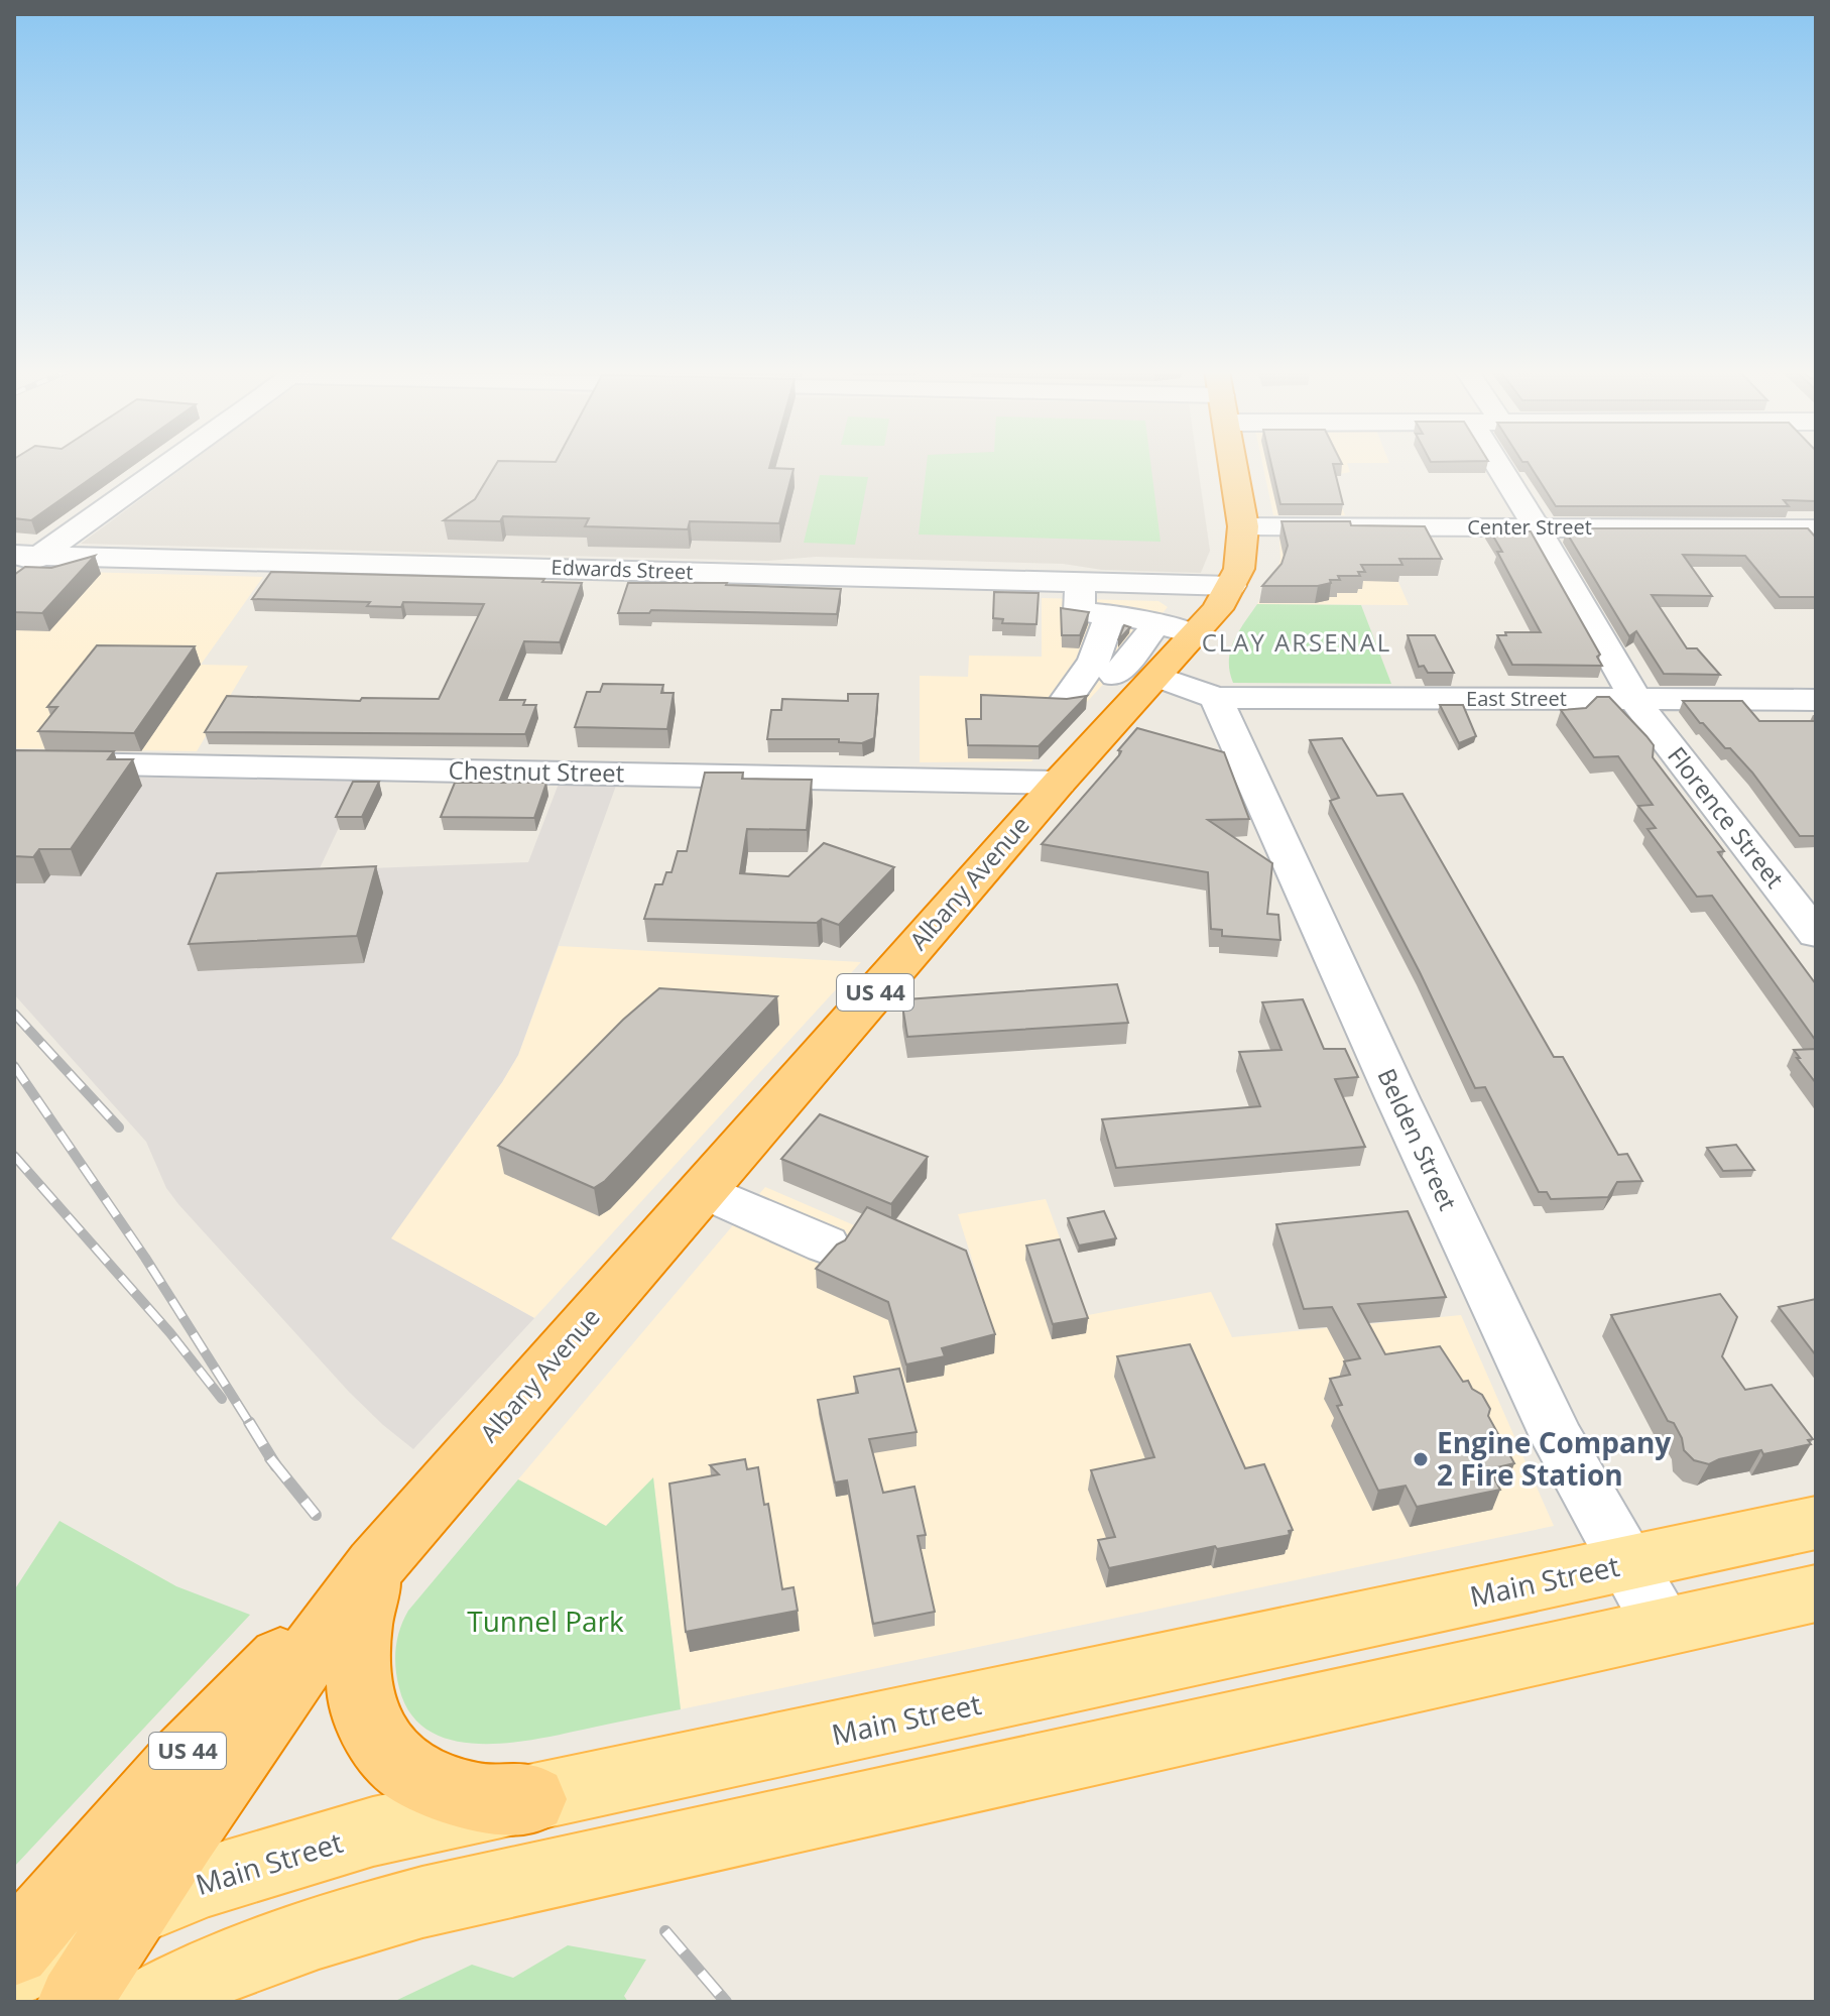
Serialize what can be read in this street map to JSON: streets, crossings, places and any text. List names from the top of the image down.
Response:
{
  "streets": {
    "highway": ["Albany Avenue", "US 44"],
    "main road": ["Main Street"],
    "street": [
      "Center Street",
      "Edwards Street",
      "East Street",
      "Chestnut Street",
      "Florence Street",
      "Belden Street"
    ]
  },
  "crossings": [
    ["Center Street", "Florence Street"],
    ["Center Street", "Albany Avenue"],
    ["Edwards Street", "Albany Avenue"],
    ["East Street", "Florence Street"],
    ["East Street", "Belden Street"],
    ["Chestnut Street", "Albany Avenue"],
    ["Albany Avenue", "Main Street"],
    ["Belden Street", "Main Street"]
  ],
  "districts": ["CLAY ARSENAL"],
  "parks": ["Tunnel Park"],
  "places": ["Engine Company 2 Fire Station"]
}
